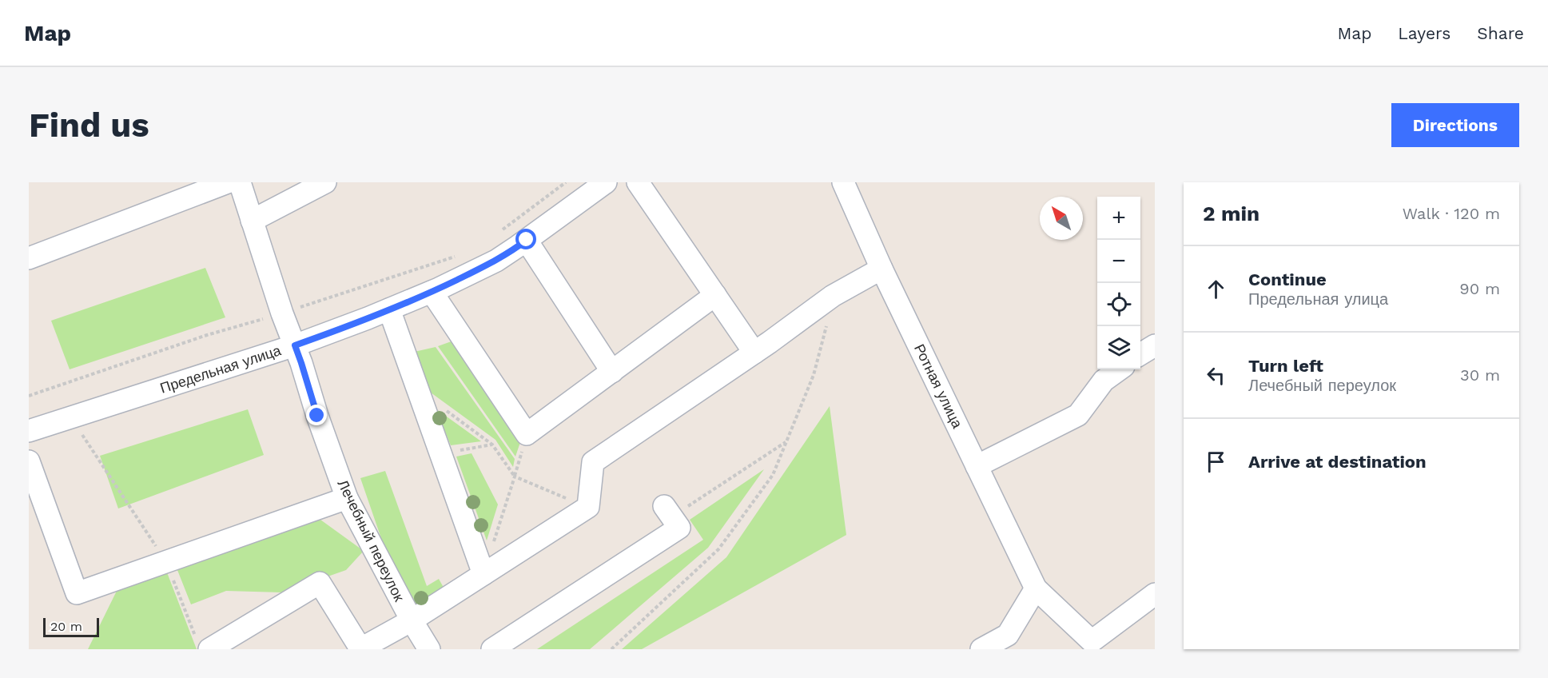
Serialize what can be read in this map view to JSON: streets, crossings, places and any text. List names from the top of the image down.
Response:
{
  "streets": {
    "street": ["Предельная улица", "Ротная улица", "Лечебный переулок"]
  },
  "crossings": [
    ["Предельная улица", "Лечебный переулок"]
  ],
  "scale_bar": "20 m",
  "north": "top left",
  "page": {
    "header": "Map",
    "nav": ["Map", "Layers", "Share"],
    "buttons": "Directions",
    "title": "Find us",
    "heading": ["2 min", "Walk · 120 m"],
    "map_buttons": ["+", "−"],
    "list": [
      ["Continue", "Предельная улица", "90 m"],
      ["Turn left", "Лечебный переулок", "30 m"],
      "Arrive at destination"
    ],
    "scale": "20 m"
  }
}
